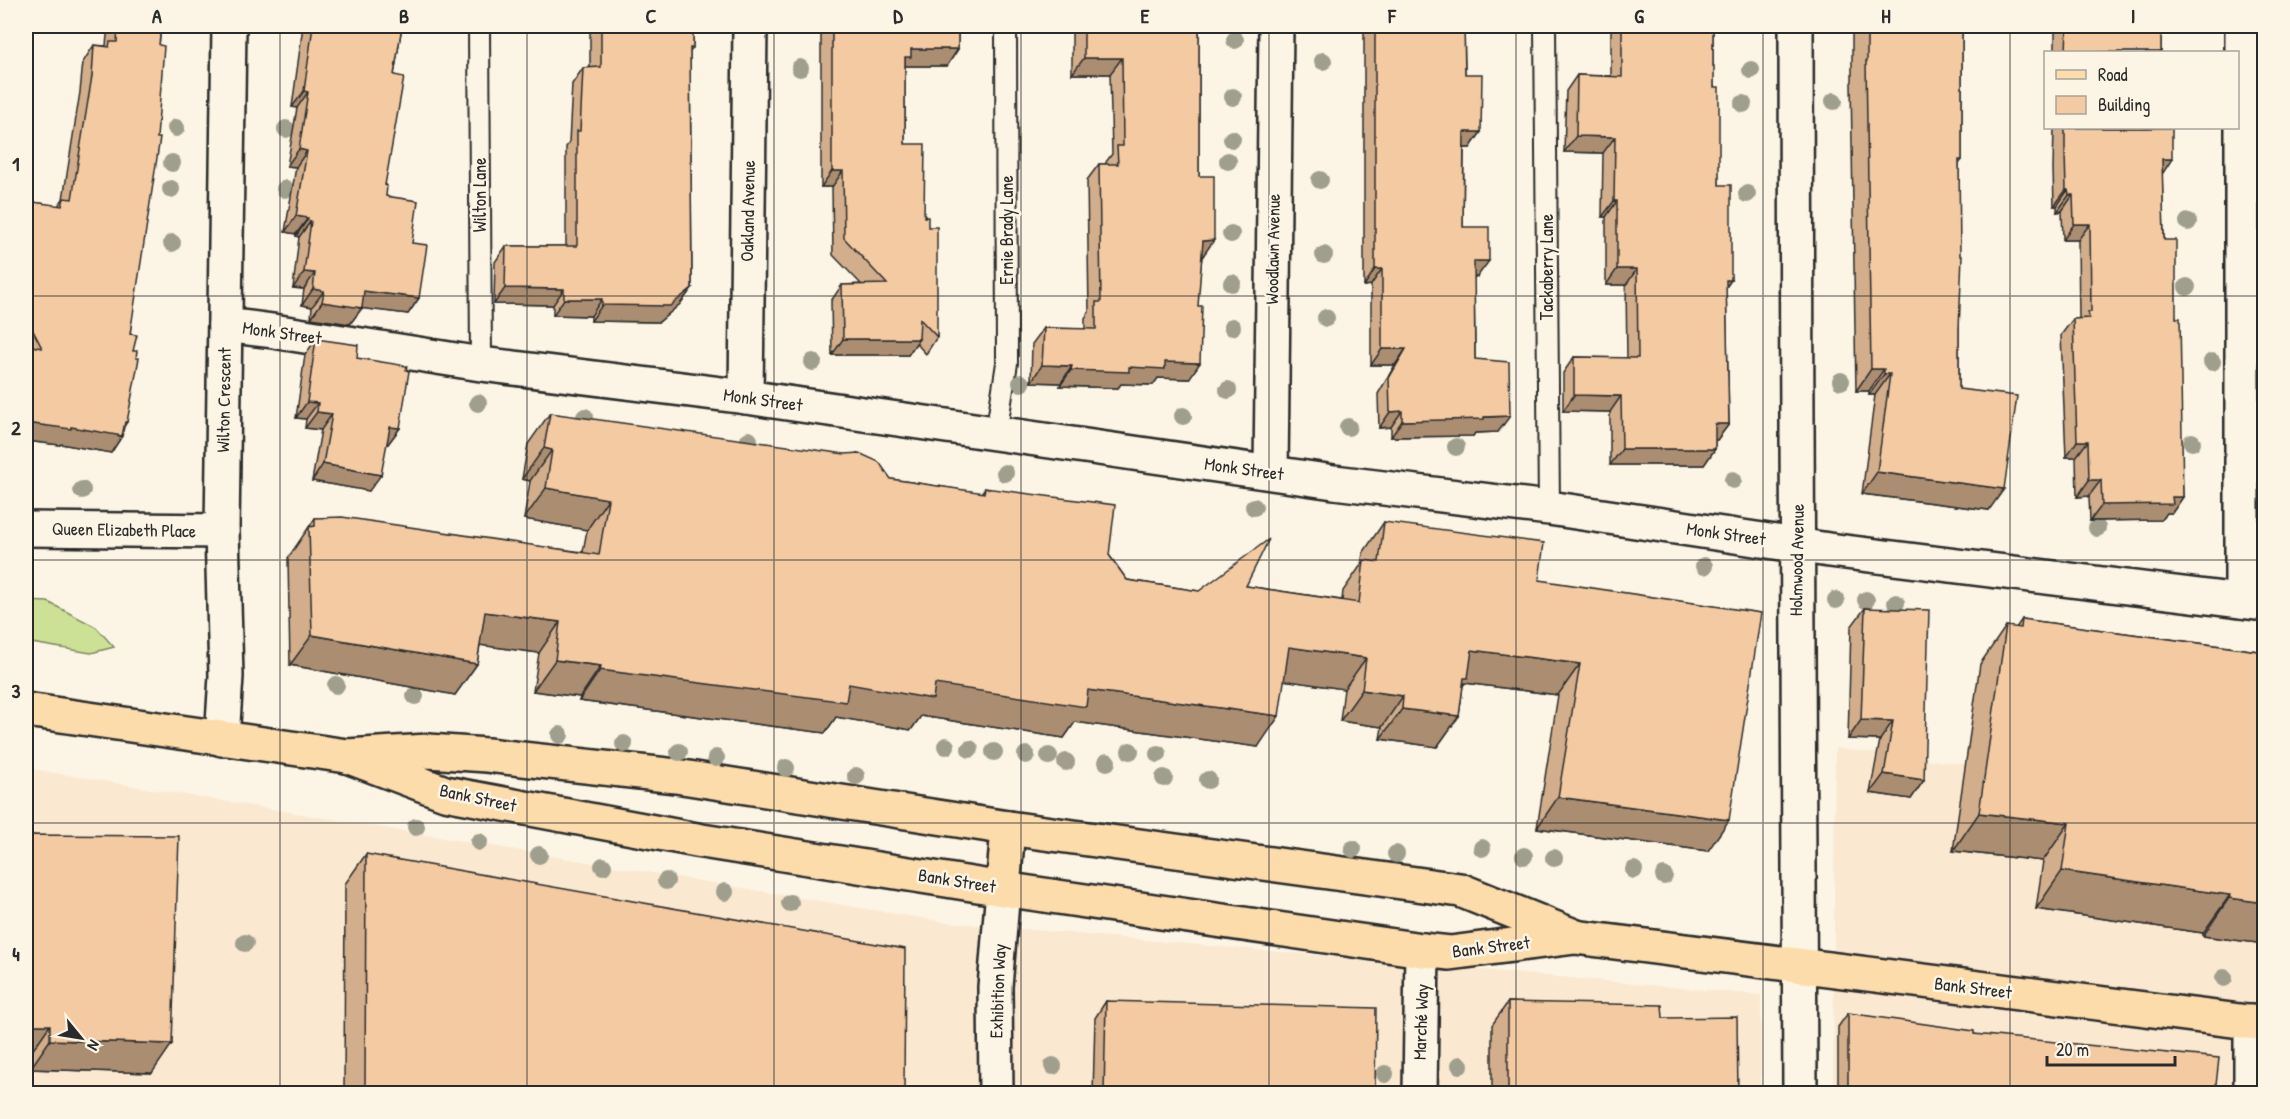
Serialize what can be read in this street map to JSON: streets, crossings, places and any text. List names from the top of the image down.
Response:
{
  "streets": {
    "main road": ["Bank Street"],
    "street": [
      "Oakland Avenue",
      "Woodlawn Avenue",
      "Monk Street",
      "Wilton Crescent",
      "Queen Elizabeth Place",
      "Holmwood Avenue",
      "Exhibition Way",
      "Marché Way"
    ],
    "lane": ["Wilton Lane", "Ernie Brady Lane", "Tackaberry Lane"]
  },
  "crossings": [
    ["Wilton Lane", "Monk Street"],
    ["Oakland Avenue", "Monk Street"],
    ["Ernie Brady Lane", "Monk Street"],
    ["Woodlawn Avenue", "Monk Street"],
    ["Tackaberry Lane", "Monk Street"],
    ["Monk Street", "Wilton Crescent"],
    ["Monk Street", "Holmwood Avenue"],
    ["Wilton Crescent", "Queen Elizabeth Place"],
    ["Wilton Crescent", "Bank Street"],
    ["Holmwood Avenue", "Bank Street"],
    ["Bank Street", "Exhibition Way"],
    ["Bank Street", "Marché Way"]
  ],
  "legend": ["Road", "Building"],
  "scale_bar": "20 m",
  "north": "bottom right",
  "grid": {
    "columns": [
      "A",
      "B",
      "C",
      "D",
      "E",
      "F",
      "G",
      "H",
      "I"
    ],
    "rows": [
      "1",
      "2",
      "3",
      "4"
    ]
  }
}
